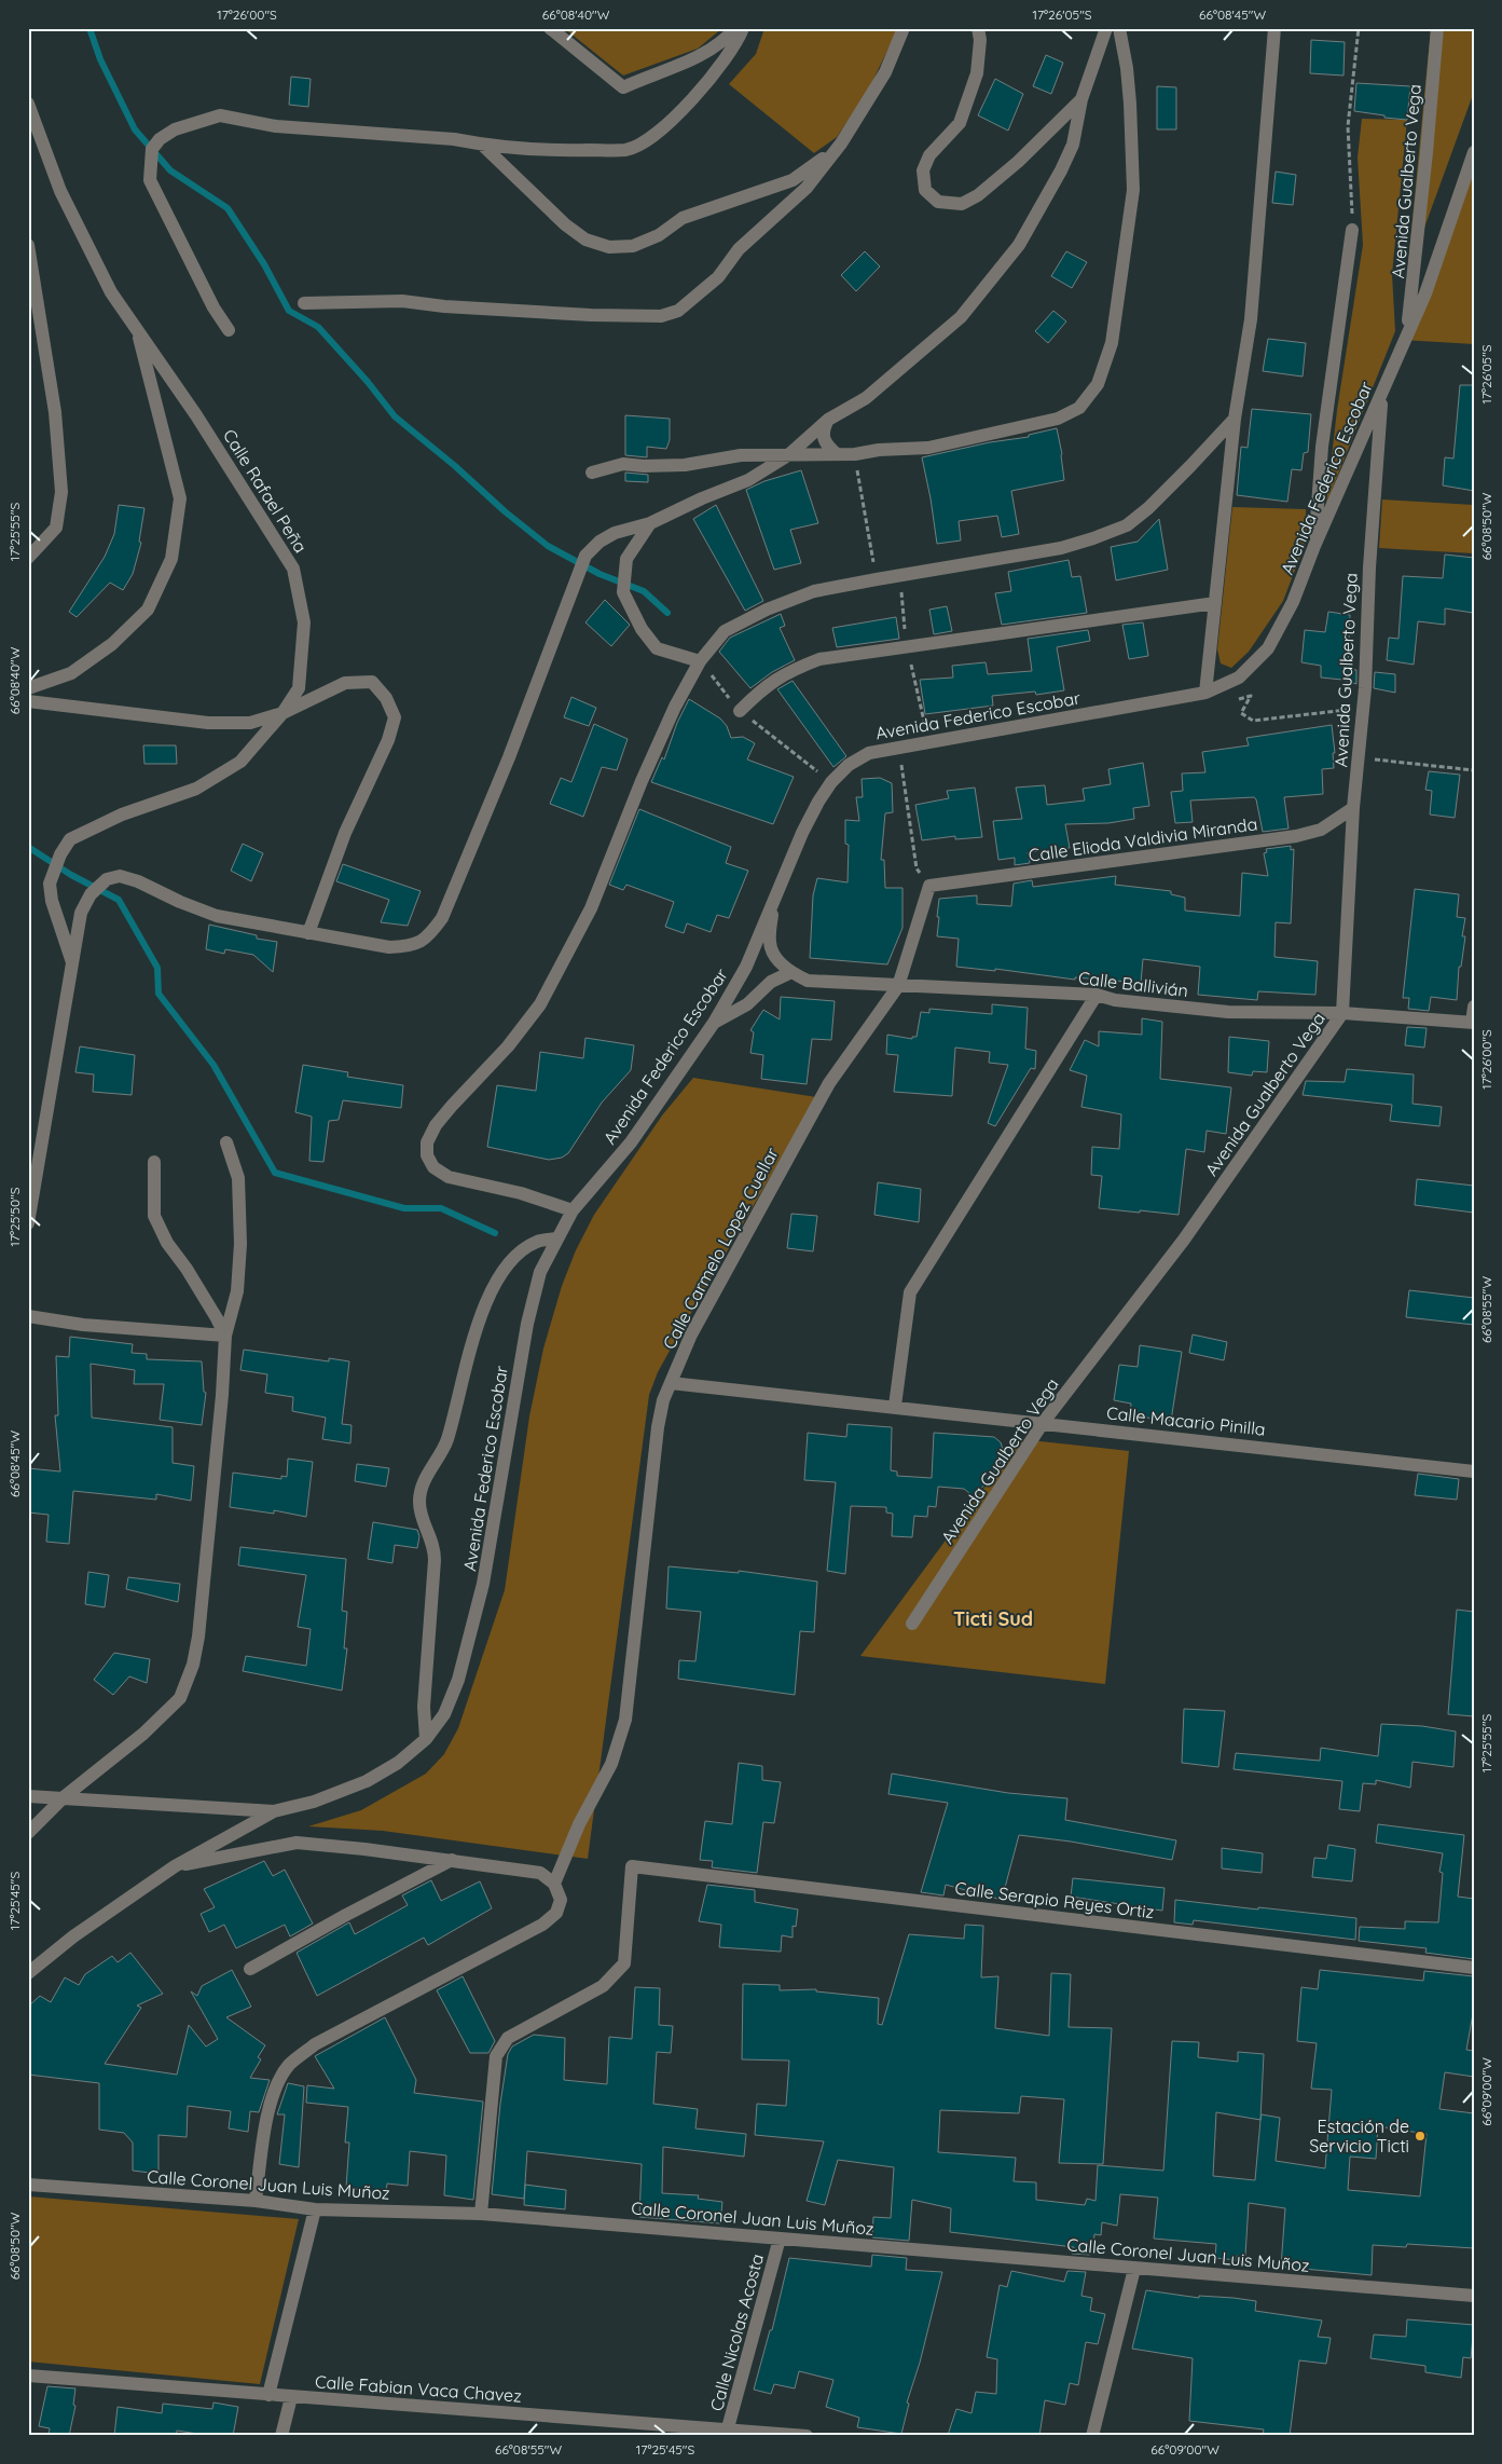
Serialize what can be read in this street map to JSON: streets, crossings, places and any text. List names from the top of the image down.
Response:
{
  "streets": {
    "street": [
      "Avenida Gualberto Vega",
      "Avenida Federico Escobar",
      "Calle Rafael Peña",
      "Calle Elioda Valdivia Miranda",
      "Calle Ballivián",
      "Calle Carmelo Lopez Cuellar",
      "Calle Macario Pinilla",
      "Calle Serapio Reyes Ortiz",
      "Calle Coronel Juan Luis Muñoz",
      "Calle Nicolas Acosta",
      "Calle Fabian Vaca Chavez"
    ]
  },
  "crossings": [
    ["Avenida Gualberto Vega", "Avenida Federico Escobar"],
    ["Avenida Gualberto Vega", "Calle Elioda Valdivia Miranda"],
    ["Avenida Gualberto Vega", "Calle Ballivián"],
    ["Avenida Gualberto Vega", "Calle Macario Pinilla"],
    ["Calle Elioda Valdivia Miranda", "Calle Carmelo Lopez Cuellar"],
    ["Calle Ballivián", "Calle Carmelo Lopez Cuellar"],
    ["Calle Carmelo Lopez Cuellar", "Calle Macario Pinilla"],
    ["Calle Serapio Reyes Ortiz", "Calle Coronel Juan Luis Muñoz"],
    ["Calle Coronel Juan Luis Muñoz", "Calle Nicolas Acosta"],
    ["Calle Nicolas Acosta", "Calle Fabian Vaca Chavez"]
  ],
  "districts": ["Ticti Sud"],
  "places": ["Estación de Servicio Ticti"],
  "coordinates": [
    "17°26'00\"S",
    "66°08'40\"W",
    "17°26'05\"S",
    "66°08'45\"W",
    "66°08'50\"W",
    "17°25'55\"S",
    "17°25'50\"S",
    "66°08'55\"W",
    "17°25'45\"S",
    "66°09'00\"W"
  ]
}
